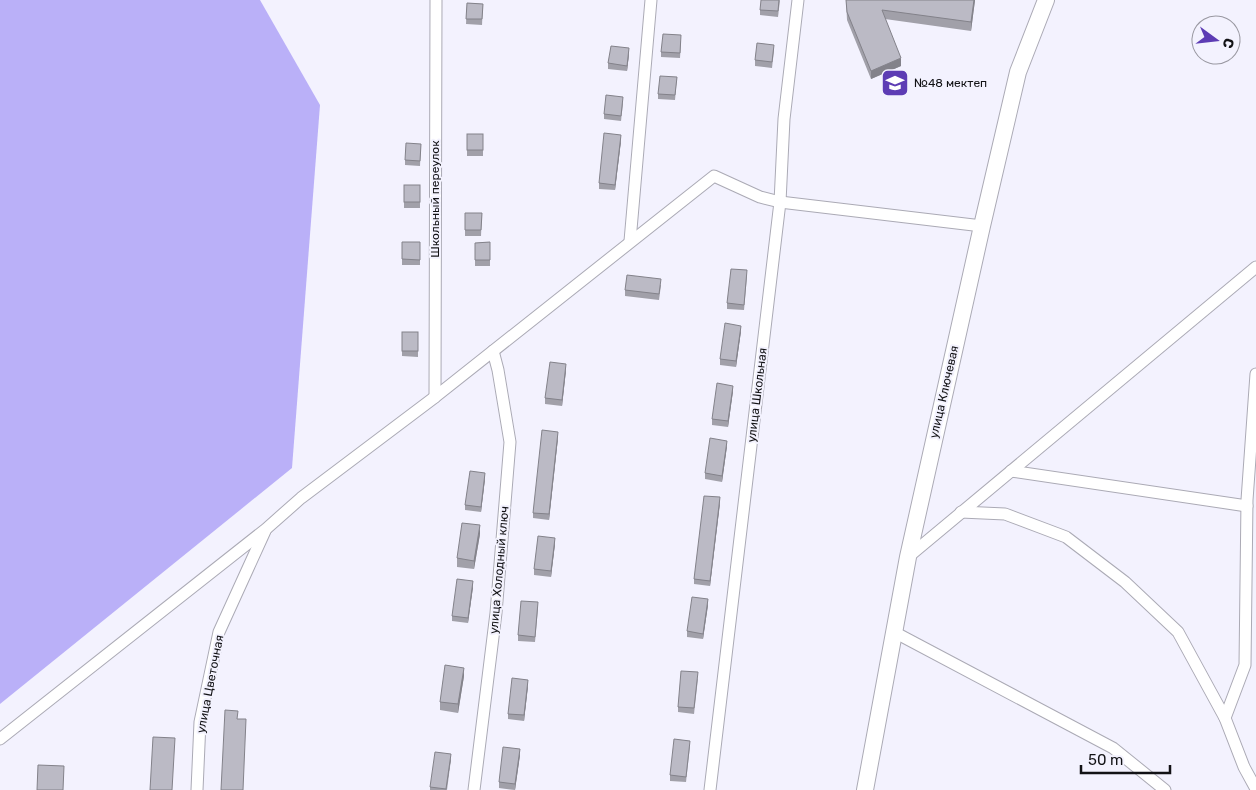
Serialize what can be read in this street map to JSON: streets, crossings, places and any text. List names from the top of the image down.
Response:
{
  "streets": {
    "street": [
      "Школьный переулок",
      "улица Ключевая",
      "улица Школьная",
      "улица Холодный ключ",
      "улица Цветочная"
    ]
  },
  "places": {
    "school or university": ["№48 мектеп"]
  },
  "scale_bar": "50 m",
  "north": "right"
}
